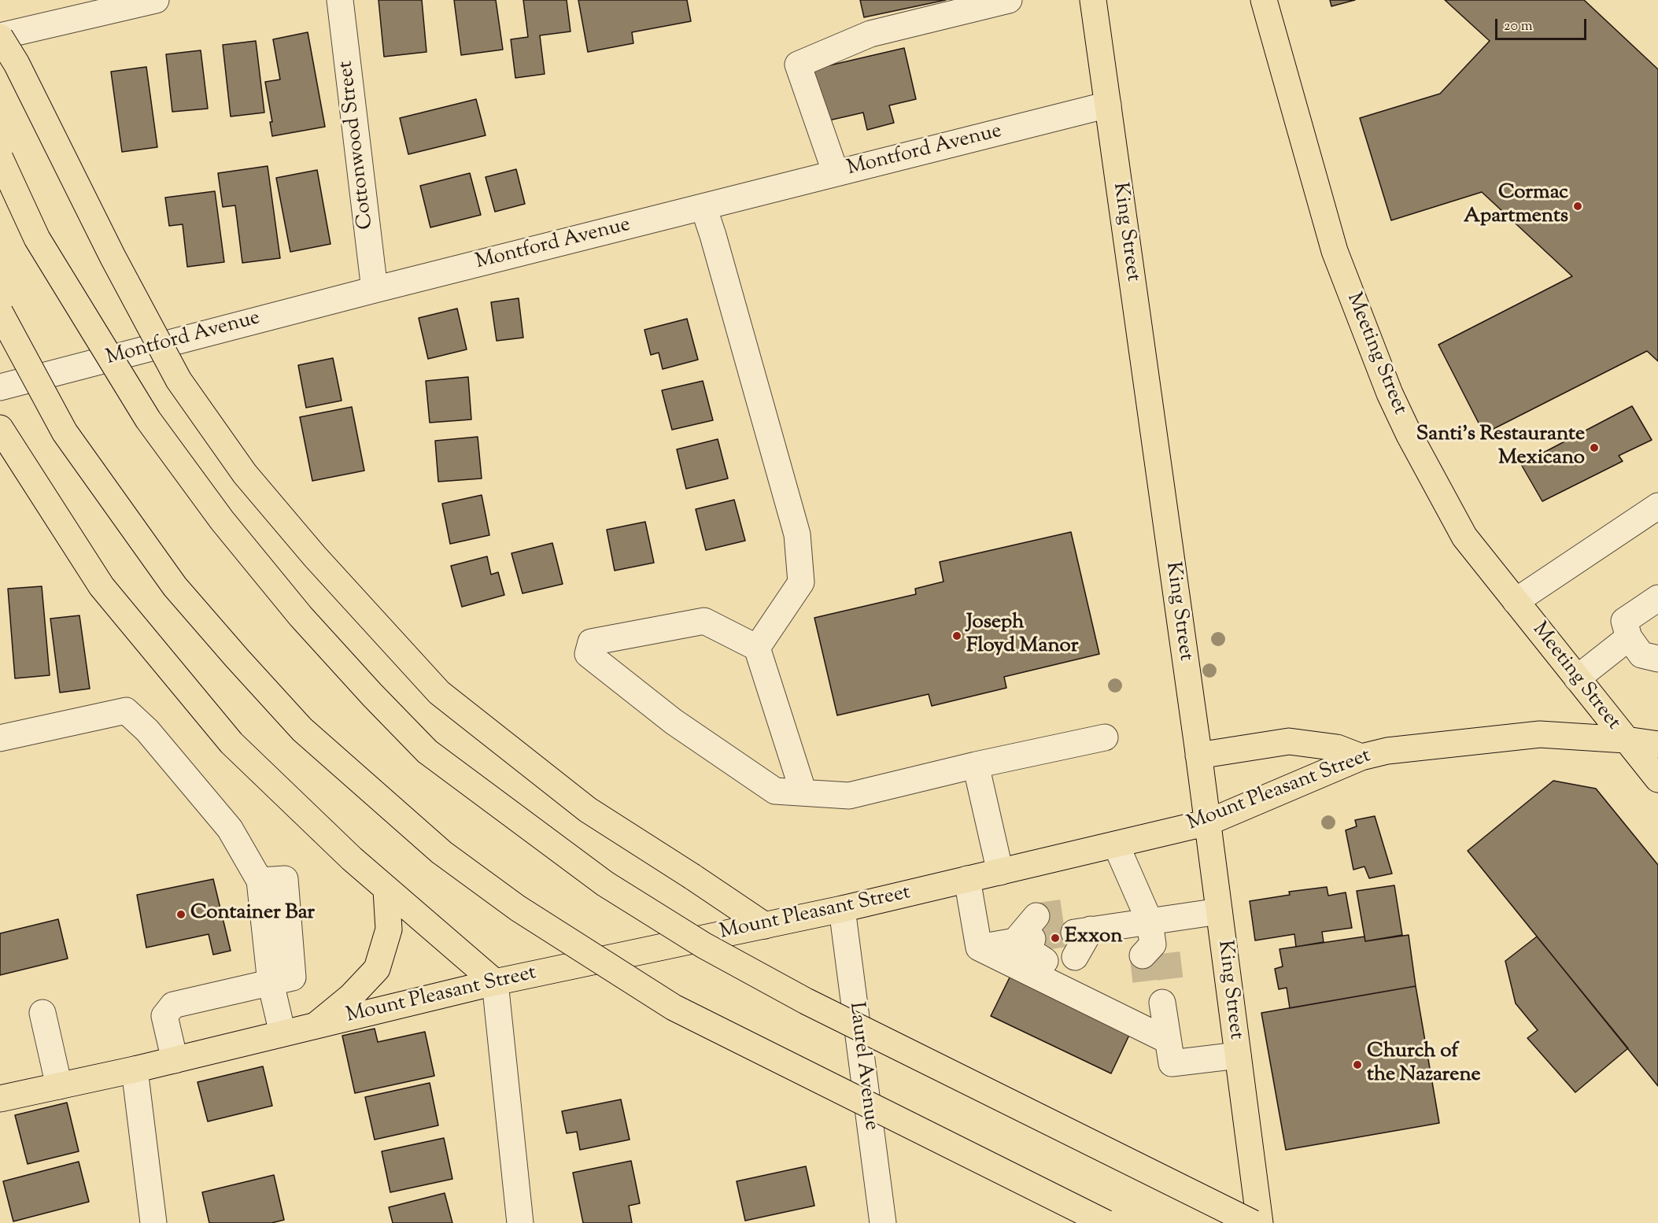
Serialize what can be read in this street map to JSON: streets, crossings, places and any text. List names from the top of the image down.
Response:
{
  "streets": {
    "main road": ["King Street", "Meeting Street", "Mount Pleasant Street"],
    "street": ["Cottonwood Street", "Montford Avenue", "Laurel Avenue"]
  },
  "crossings": [
    ["Cottonwood Street", "Montford Avenue"],
    ["Montford Avenue", "King Street"],
    ["King Street", "Mount Pleasant Street"],
    ["Meeting Street", "Mount Pleasant Street"],
    ["Mount Pleasant Street", "Laurel Avenue"]
  ],
  "places": [
    "Cormac Apartments",
    "Santi's Restaurante Mexicano",
    "Joseph Floyd Manor",
    "Container Bar",
    "Exxon",
    "Church of the Nazarene"
  ],
  "scale_bar": "20 m"
}
